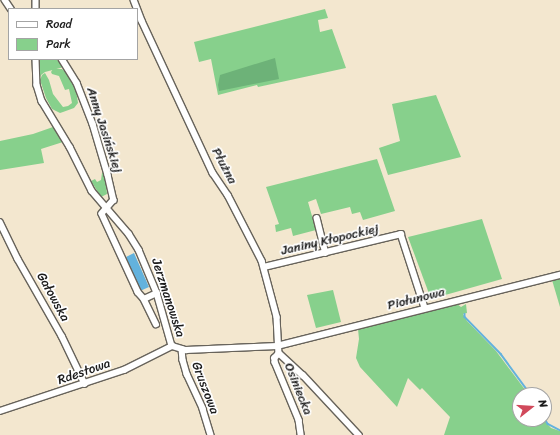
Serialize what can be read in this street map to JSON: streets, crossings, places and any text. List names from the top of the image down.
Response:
{
  "streets": {
    "street": [
      "Anny Jasińskiej",
      "Płużna",
      "Janiny Kłopockiej",
      "Gałowska",
      "Jerzmanowska",
      "Piołunowa",
      "Rdestowa",
      "Gruszowa",
      "Osiniecka"
    ]
  },
  "crossings": [
    ["Anny Jasińskiej", "Jerzmanowska"],
    ["Płużna", "Janiny Kłopockiej"],
    ["Płużna", "Jerzmanowska"],
    ["Płużna", "Piołunowa"],
    ["Janiny Kłopockiej", "Piołunowa"],
    ["Gałowska", "Rdestowa"],
    ["Jerzmanowska", "Piołunowa"],
    ["Jerzmanowska", "Rdestowa"],
    ["Jerzmanowska", "Gruszowa"]
  ],
  "legend": ["Road", "Park"],
  "north": "right"
}
